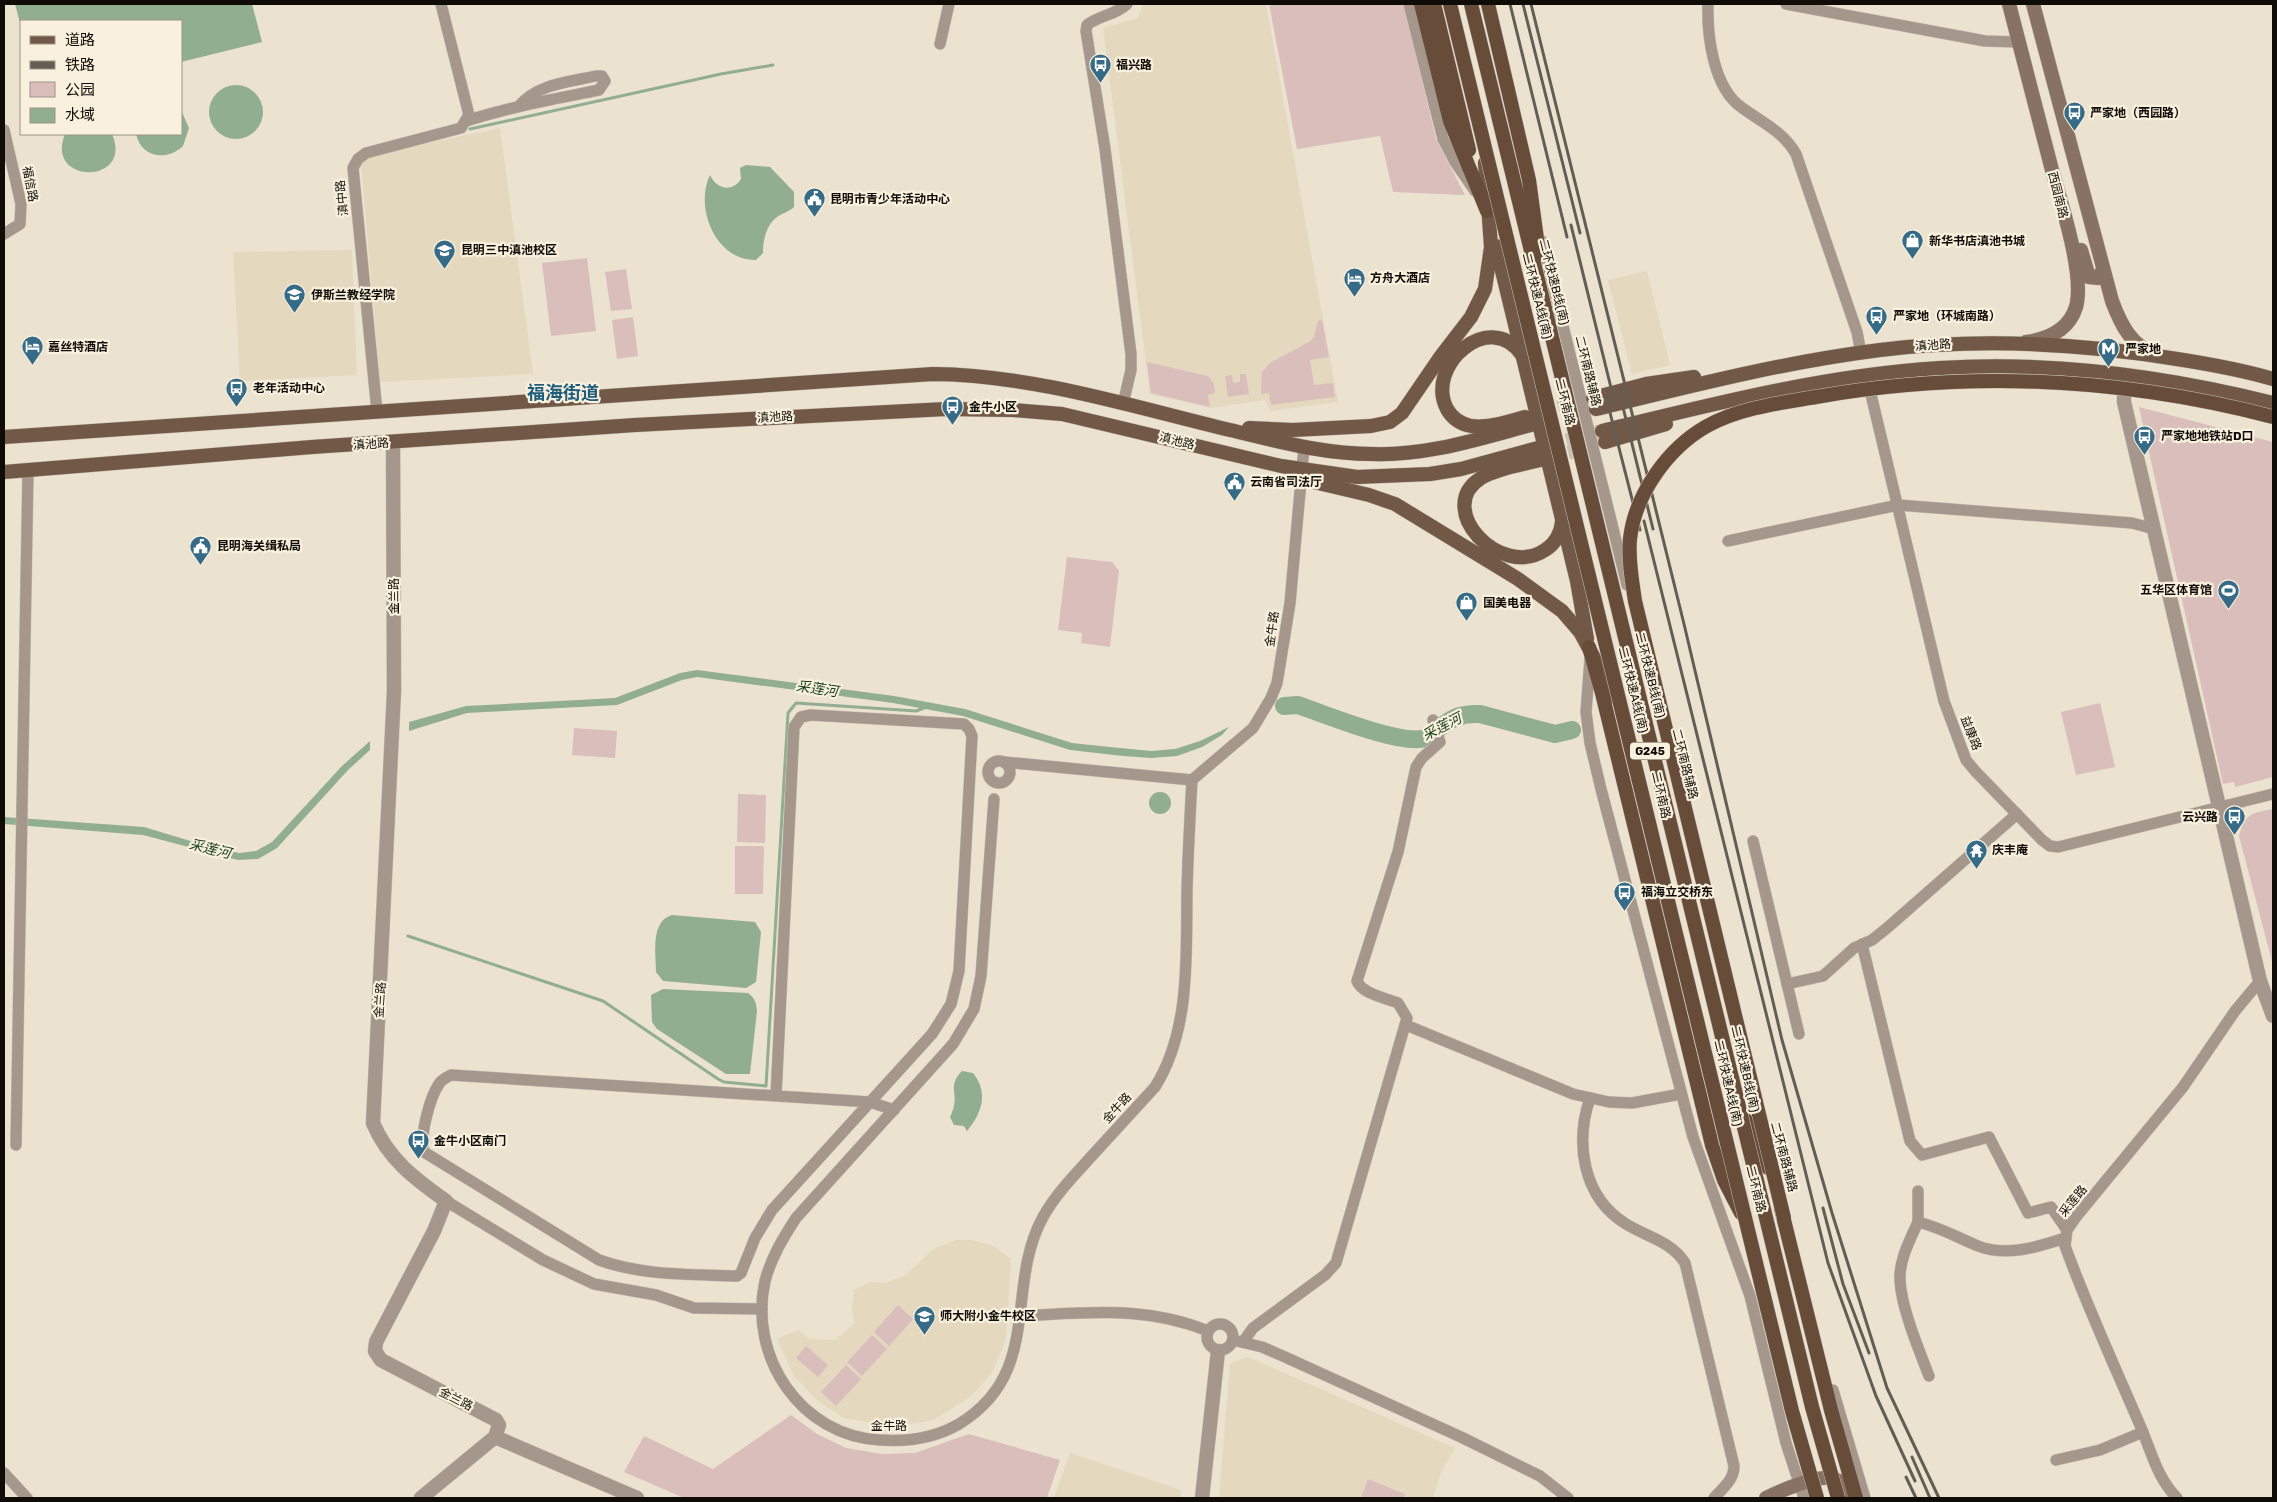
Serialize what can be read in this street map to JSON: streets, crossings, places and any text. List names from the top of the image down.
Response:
{
  "streets": {
    "highway": ["二环快速B线(南)", "二环快速A线(南)"],
    "main road": [
      "西园南路",
      "滇池路",
      "二环南路",
      "G245"
    ],
    "street": [
      "福信路",
      "滇中路",
      "二环南路辅路",
      "金兰路",
      "金牛路",
      "益康路",
      "采莲路"
    ]
  },
  "crossings": [
    ["西园南路", "滇池路"],
    ["滇中路", "滇池路"],
    ["二环快速B线(南)", "二环南路"],
    ["二环快速A线(南)", "二环南路"],
    ["滇池路", "金兰路"],
    ["滇池路", "金牛路"],
    ["滇池路", "益康路"]
  ],
  "districts": ["福海街道"],
  "water": ["采莲河"],
  "places": {
    "bus stop": [
      "福兴路",
      "严家地（西园路）",
      "严家地（环城南路）",
      "老年活动中心",
      "金牛小区",
      "严家地地铁站D口",
      "云兴路",
      "福海立交桥东",
      "金牛小区南门"
    ],
    "public building": ["昆明市青少年活动中心", "云南省司法厅", "昆明海关缉私局"],
    "shop": ["新华书店滇池书城", "国美电器"],
    "school or university": ["昆明三中滇池校区", "伊斯兰教经学院", "师大附小金牛校区"],
    "hotel": ["方舟大酒店", "嘉丝特酒店"],
    "metro station": ["严家地"],
    "sports": ["五华区体育馆"],
    "temple": ["庆丰庵"]
  },
  "legend": [
    "道路",
    "铁路",
    "公园",
    "水域"
  ]
}
